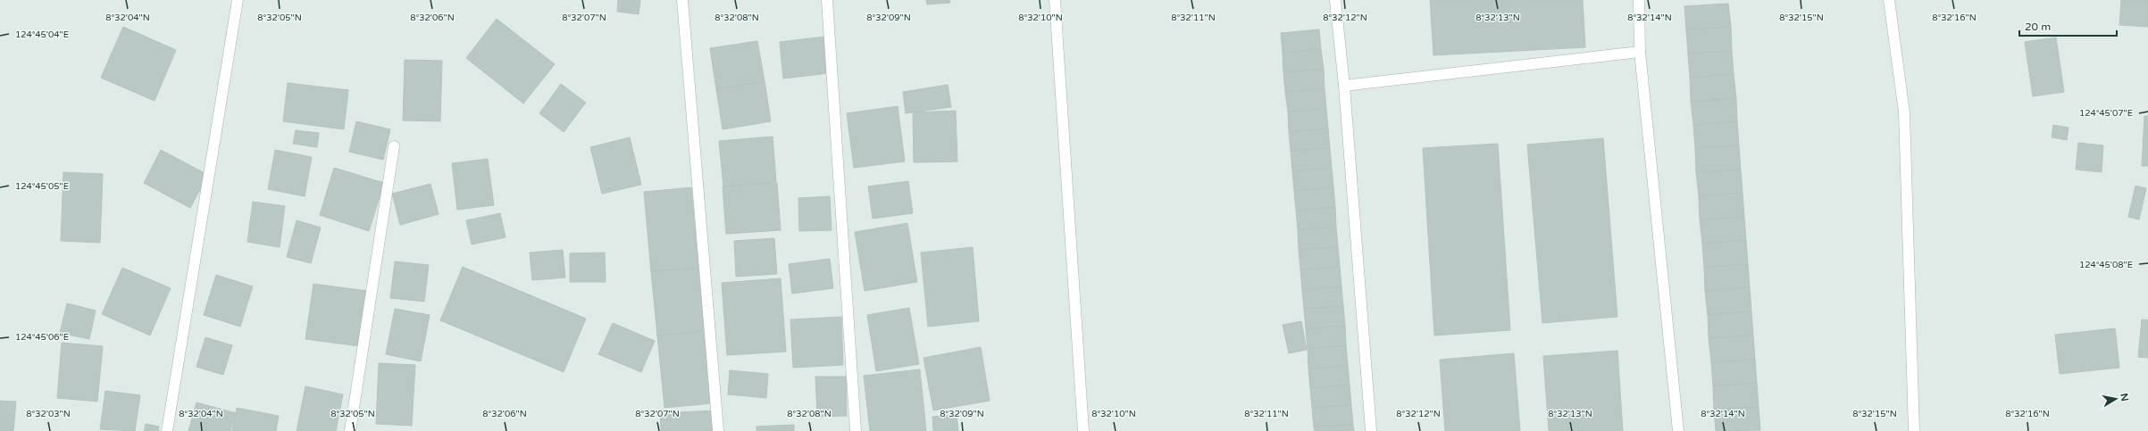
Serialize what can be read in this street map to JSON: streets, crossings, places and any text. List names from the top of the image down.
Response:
{
  "scale_bar": "20 m",
  "north": "right",
  "coordinates": [
    "8°32'04\"N",
    "8°32'05\"N",
    "8°32'06\"N",
    "8°32'07\"N",
    "8°32'08\"N",
    "8°32'09\"N",
    "8°32'10\"N",
    "8°32'11\"N",
    "8°32'12\"N",
    "8°32'13\"N",
    "8°32'14\"N",
    "8°32'15\"N",
    "8°32'16\"N",
    "124°45'04\"E",
    "124°45'07\"E",
    "124°45'05\"E",
    "124°45'08\"E",
    "124°45'06\"E",
    "8°32'03\"N"
  ]
}
